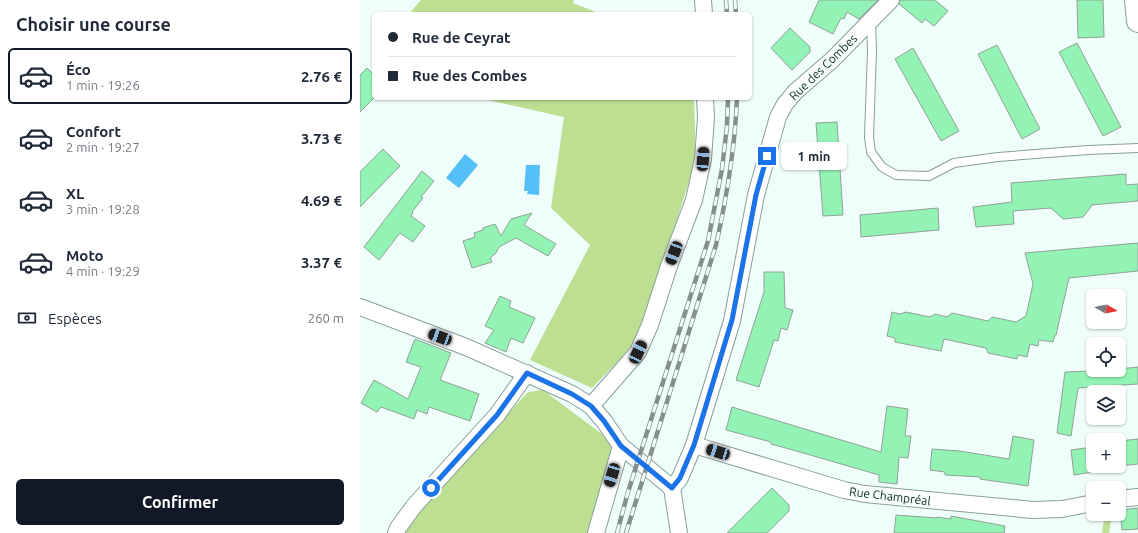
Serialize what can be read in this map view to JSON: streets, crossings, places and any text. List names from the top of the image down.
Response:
{
  "streets": {
    "street": ["Rue des Combes", "Rue Champréal"]
  },
  "crossings": [
    ["Rue des Combes", "Rue Champréal"]
  ],
  "north": "right",
  "page": {
    "heading": "Choisir une course",
    "banner": ["Rue de Ceyrat", "Rue des Combes"],
    "list": [
      {
        "name": "Éco",
        "note": "1 min · 19:26",
        "value": "2.76 €"
      },
      {
        "name": "Confort",
        "note": "2 min · 19:27",
        "value": "3.73 €"
      },
      {
        "name": "XL",
        "note": "3 min · 19:28",
        "value": "4.69 €"
      },
      {
        "name": "Moto",
        "note": "4 min · 19:29",
        "value": "3.37 €"
      }
    ],
    "bubble": "1 min",
    "map_buttons": ["+", "−"],
    "pay": ["Espèces", "260 m"],
    "buttons": "Confirmer"
  }
}
